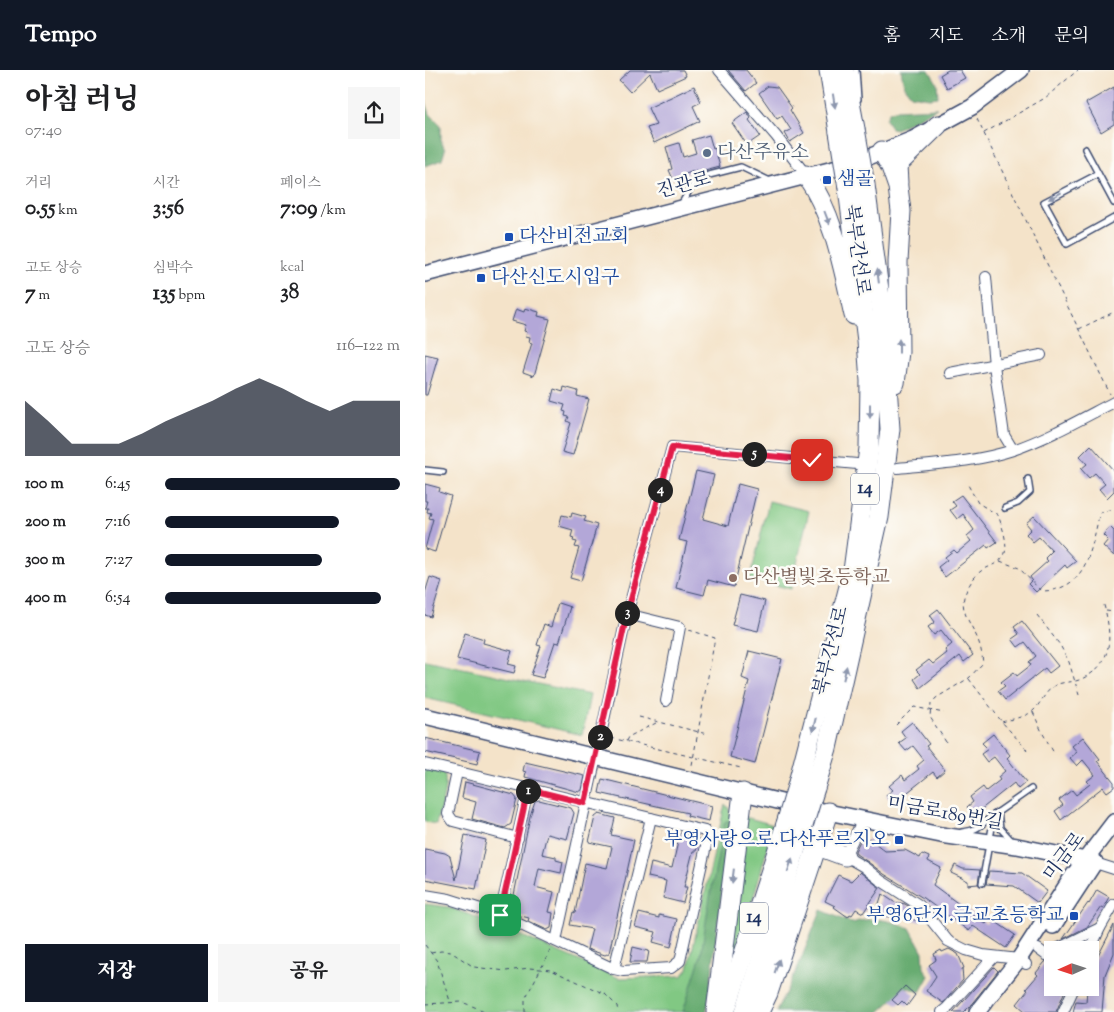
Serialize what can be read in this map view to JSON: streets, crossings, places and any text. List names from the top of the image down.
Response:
{
  "streets": {
    "highway": ["북부간선로", "14"],
    "street": ["진관로", "미금로189번길", "미금로"]
  },
  "crossings": [
    ["미금로189번길", "미금로"]
  ],
  "places": {
    "other": ["다산주유소", "다산별빛초등학교"],
    "transit": [
      "샘골",
      "다산비전교회",
      "다산신도시입구",
      "부영사랑으로.다산푸르지오",
      "부영6단지.금교초등학교"
    ]
  },
  "north": "left",
  "page": {
    "header": "Tempo",
    "nav": [
      "홈",
      "지도",
      "소개",
      "문의"
    ],
    "heading": ["아침 러닝", "07:40"],
    "stats": [
      ["거리", "0.55 km"],
      ["시간", "3:56"],
      ["페이스", "7:09 /km"],
      ["고도 상승", "7 m"],
      ["심박수", "135 bpm"],
      ["kcal", "38"]
    ],
    "chart": ["고도 상승", "116–122 m"],
    "pins": [
      "5",
      "4",
      "3",
      "2",
      "1"
    ],
    "list": [
      {
        "name": "100 m",
        "note": "6:45"
      },
      {
        "name": "200 m",
        "note": "7:16"
      },
      {
        "name": "300 m",
        "note": "7:27"
      },
      {
        "name": "400 m",
        "note": "6:54"
      }
    ],
    "buttons": ["저장", "공유"]
  }
}
